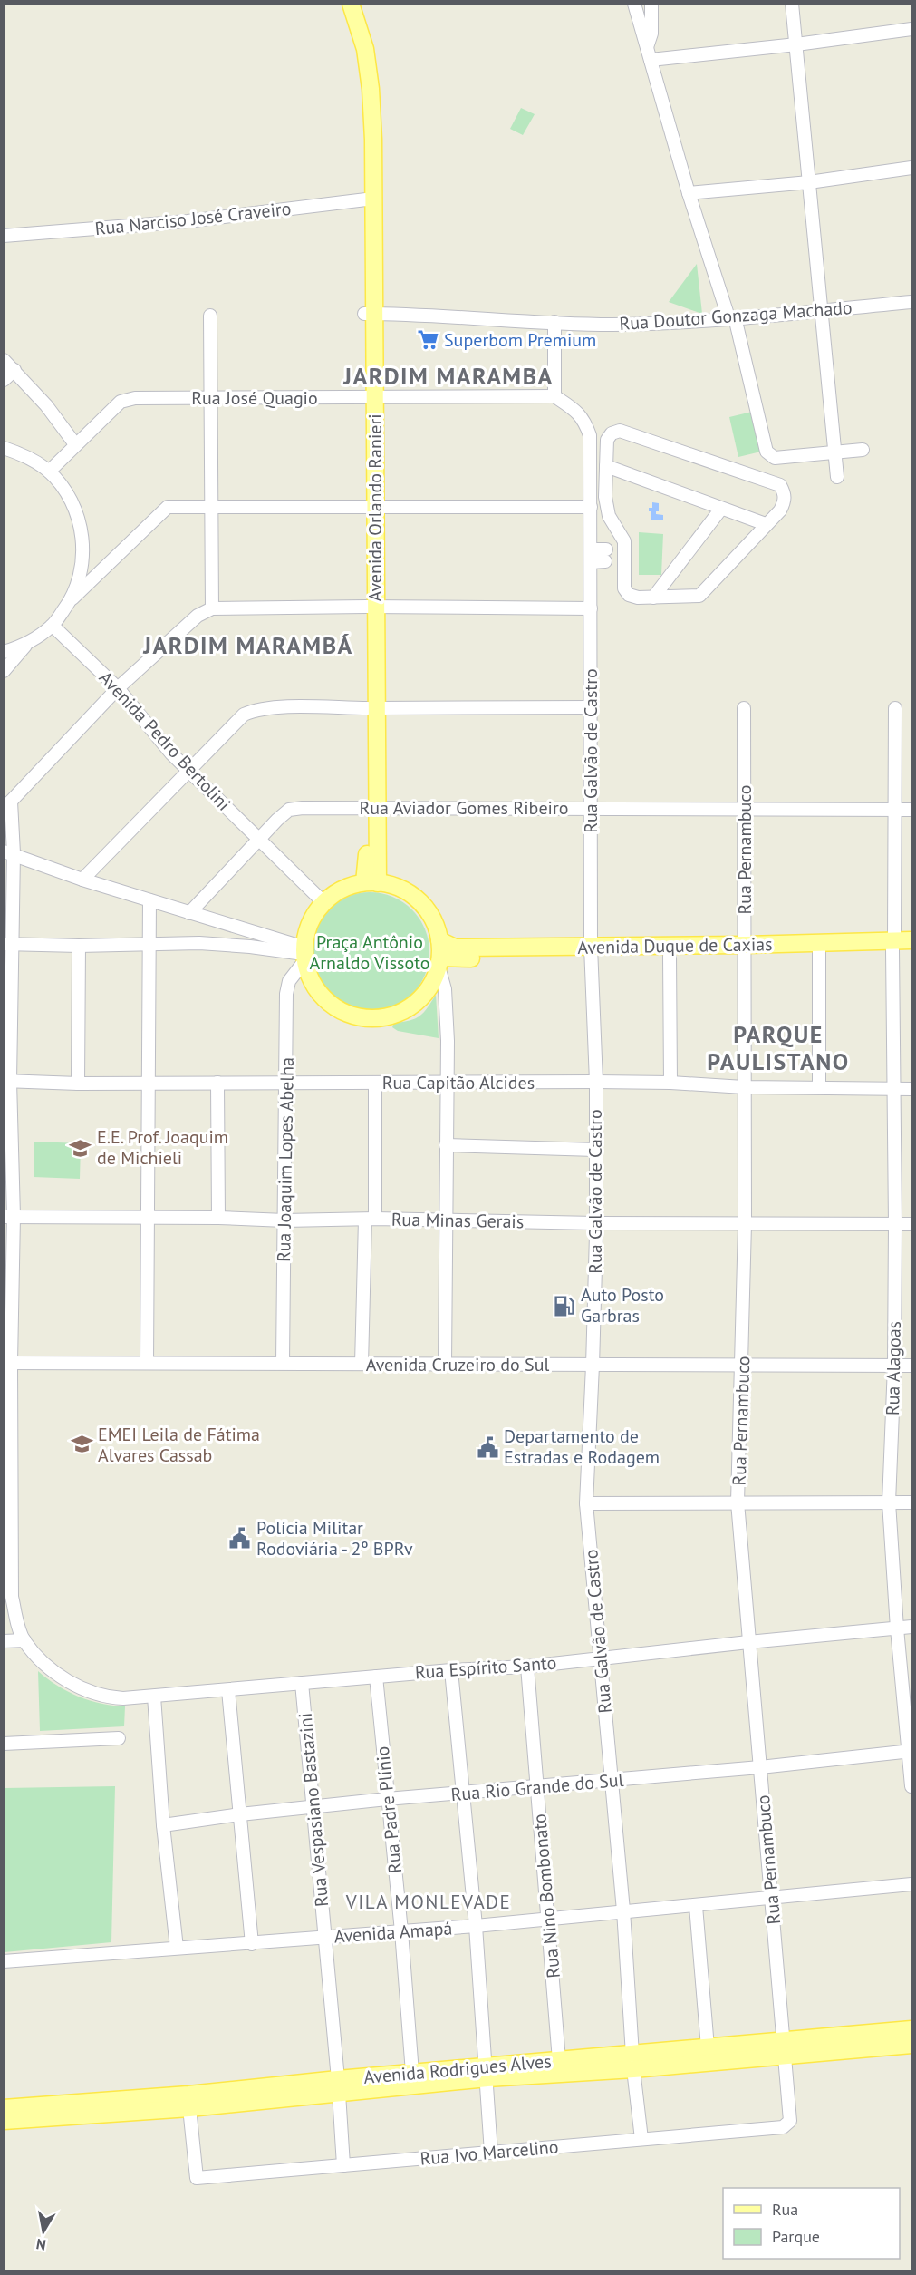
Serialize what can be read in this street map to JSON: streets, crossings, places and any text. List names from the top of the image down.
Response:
{
  "streets": {
    "main road": ["Avenida Orlando Ranieri", "Avenida Duque de Caxias", "Avenida Rodrigues Alves"],
    "street": [
      "Rua Narciso José Craveiro",
      "Rua Doutor Gonzaga Machado",
      "Rua José Quagio",
      "Avenida Pedro Bertolini",
      "Rua Galvão de Castro",
      "Rua Aviador Gomes Ribeiro",
      "Rua Pernambuco",
      "Rua Capitão Alcides",
      "Rua Joaquim Lopes Abelha",
      "Rua Minas Gerais",
      "Avenida Cruzeiro do Sul",
      "Rua Alagoas",
      "Rua Espírito Santo",
      "Rua Rio Grande do Sul",
      "Rua Vespasiano Bastazini",
      "Rua Padre Plínio",
      "Rua Nino Bombonato",
      "Avenida Amapá",
      "Rua Ivo Marcelino"
    ]
  },
  "crossings": [
    ["Rua Narciso José Craveiro", "Avenida Orlando Ranieri"],
    ["Rua Doutor Gonzaga Machado", "Avenida Orlando Ranieri"],
    ["Rua José Quagio", "Avenida Orlando Ranieri"],
    ["Rua José Quagio", "Rua Galvão de Castro"],
    ["Avenida Orlando Ranieri", "Avenida Pedro Bertolini"],
    ["Avenida Orlando Ranieri", "Rua Aviador Gomes Ribeiro"],
    ["Avenida Orlando Ranieri", "Avenida Duque de Caxias"],
    ["Avenida Orlando Ranieri", "Rua Joaquim Lopes Abelha"],
    ["Avenida Pedro Bertolini", "Rua Aviador Gomes Ribeiro"],
    ["Avenida Pedro Bertolini", "Avenida Duque de Caxias"],
    ["Avenida Pedro Bertolini", "Rua Joaquim Lopes Abelha"],
    ["Rua Galvão de Castro", "Rua Aviador Gomes Ribeiro"],
    ["Rua Galvão de Castro", "Avenida Duque de Caxias"],
    ["Rua Galvão de Castro", "Rua Capitão Alcides"],
    ["Rua Galvão de Castro", "Rua Minas Gerais"],
    ["Rua Galvão de Castro", "Avenida Cruzeiro do Sul"],
    ["Rua Galvão de Castro", "Rua Espírito Santo"],
    ["Rua Galvão de Castro", "Rua Rio Grande do Sul"],
    ["Rua Galvão de Castro", "Avenida Amapá"],
    ["Rua Galvão de Castro", "Avenida Rodrigues Alves"],
    ["Rua Galvão de Castro", "Rua Ivo Marcelino"],
    ["Rua Aviador Gomes Ribeiro", "Rua Pernambuco"],
    ["Rua Aviador Gomes Ribeiro", "Rua Alagoas"],
    ["Rua Pernambuco", "Avenida Duque de Caxias"],
    ["Rua Pernambuco", "Rua Capitão Alcides"],
    ["Rua Pernambuco", "Rua Minas Gerais"],
    ["Rua Pernambuco", "Avenida Cruzeiro do Sul"],
    ["Rua Pernambuco", "Rua Espírito Santo"],
    ["Rua Pernambuco", "Rua Rio Grande do Sul"],
    ["Rua Pernambuco", "Avenida Amapá"],
    ["Rua Pernambuco", "Avenida Rodrigues Alves"],
    ["Rua Pernambuco", "Rua Ivo Marcelino"],
    ["Avenida Duque de Caxias", "Rua Joaquim Lopes Abelha"],
    ["Avenida Duque de Caxias", "Rua Alagoas"],
    ["Rua Capitão Alcides", "Rua Joaquim Lopes Abelha"],
    ["Rua Capitão Alcides", "Rua Alagoas"],
    ["Rua Joaquim Lopes Abelha", "Rua Minas Gerais"],
    ["Rua Joaquim Lopes Abelha", "Avenida Cruzeiro do Sul"],
    ["Rua Minas Gerais", "Rua Alagoas"],
    ["Avenida Cruzeiro do Sul", "Rua Alagoas"],
    ["Rua Alagoas", "Rua Espírito Santo"],
    ["Rua Alagoas", "Rua Rio Grande do Sul"],
    ["Rua Espírito Santo", "Rua Vespasiano Bastazini"],
    ["Rua Espírito Santo", "Rua Padre Plínio"],
    ["Rua Espírito Santo", "Rua Nino Bombonato"],
    ["Rua Rio Grande do Sul", "Rua Vespasiano Bastazini"],
    ["Rua Rio Grande do Sul", "Rua Padre Plínio"],
    ["Rua Rio Grande do Sul", "Rua Nino Bombonato"],
    ["Rua Vespasiano Bastazini", "Avenida Amapá"],
    ["Rua Vespasiano Bastazini", "Avenida Rodrigues Alves"],
    ["Rua Vespasiano Bastazini", "Rua Ivo Marcelino"],
    ["Rua Padre Plínio", "Avenida Amapá"],
    ["Rua Padre Plínio", "Avenida Rodrigues Alves"],
    ["Rua Nino Bombonato", "Avenida Amapá"],
    ["Rua Nino Bombonato", "Avenida Rodrigues Alves"],
    ["Avenida Rodrigues Alves", "Rua Ivo Marcelino"]
  ],
  "districts": [
    "JARDIM MARAMBA",
    "JARDIM MARAMBÁ",
    "PARQUE PAULISTANO",
    "VILA MONLEVADE"
  ],
  "parks": ["Praça Antônio Arnaldo Vissoto"],
  "places": {
    "supermarket": ["Superbom Premium"],
    "school or university": ["E.E. Prof. Joaquim de Michieli", "EMEI Leila de Fátima Alvares Cassab"],
    "fuel station": ["Auto Posto Garbras"],
    "public building": ["Departamento de Estradas e Rodagem", "Polícia Militar Rodoviária - 2º BPRv"]
  },
  "legend": ["Rua", "Parque"],
  "north": "bottom"
}
